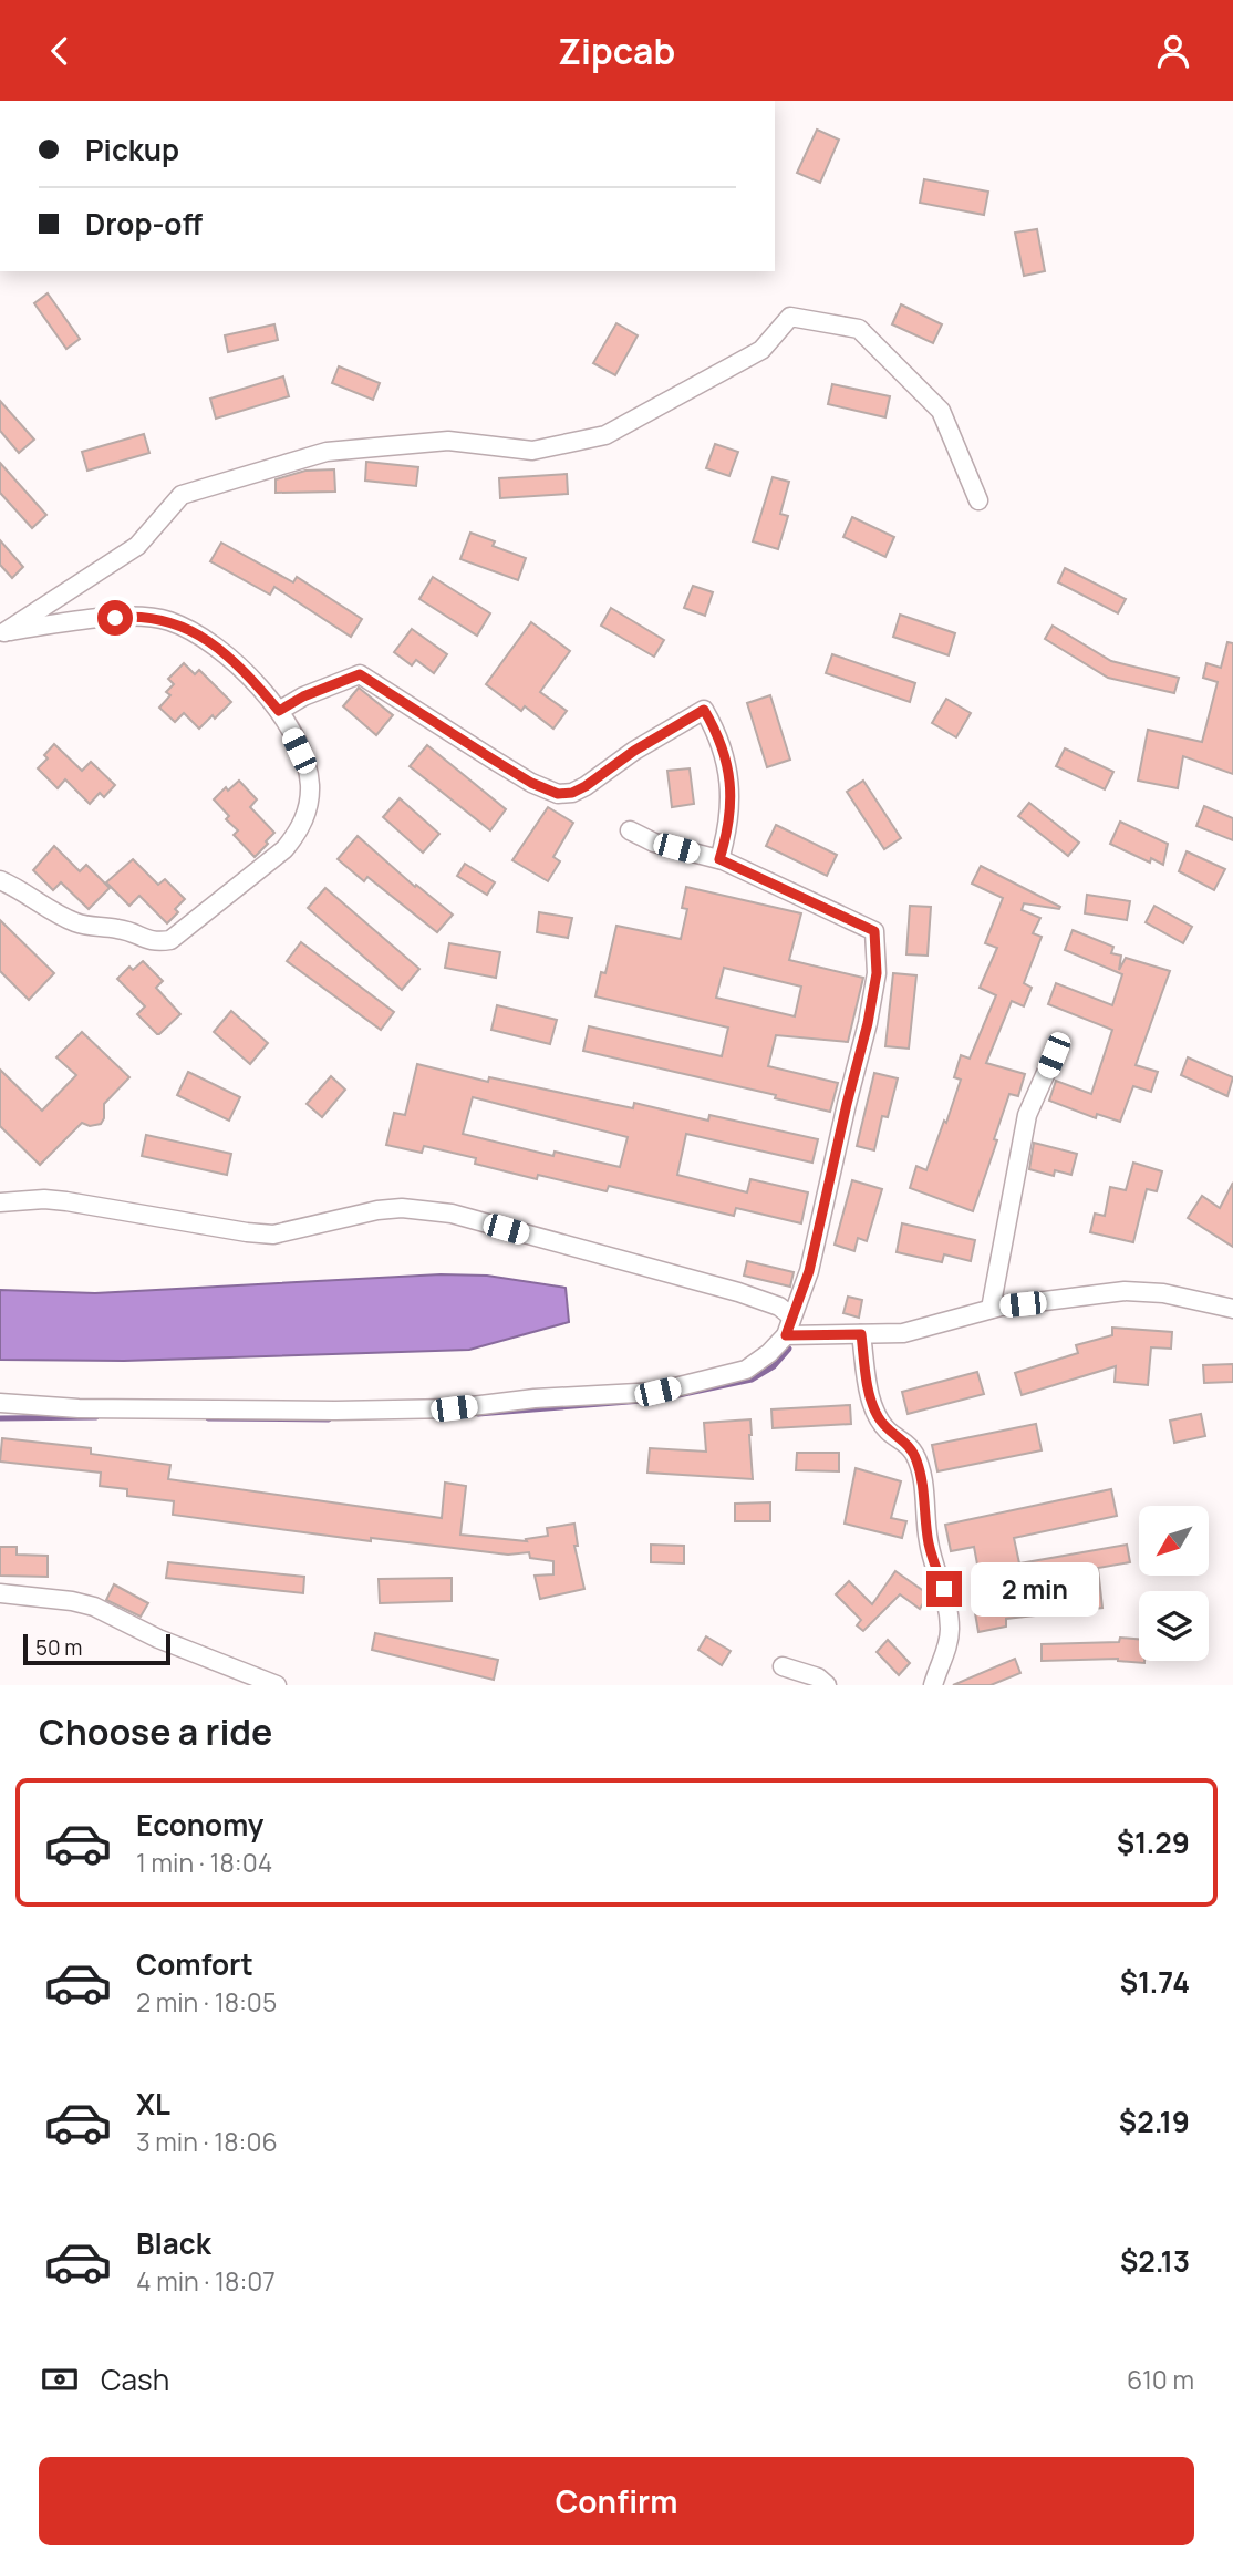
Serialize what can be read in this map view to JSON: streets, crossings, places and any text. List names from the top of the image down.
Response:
{
  "scale_bar": "50 m",
  "north": "bottom left",
  "page": {
    "header": "Zipcab",
    "banner": ["Pickup", "Drop-off"],
    "bubble": "2 min",
    "scale": "50 m",
    "heading": "Choose a ride",
    "list": [
      {
        "name": "Economy",
        "note": "1 min · 18:04",
        "value": "$1.29"
      },
      {
        "name": "Comfort",
        "note": "2 min · 18:05",
        "value": "$1.74"
      },
      {
        "name": "XL",
        "note": "3 min · 18:06",
        "value": "$2.19"
      },
      {
        "name": "Black",
        "note": "4 min · 18:07",
        "value": "$2.13"
      }
    ],
    "pay": ["Cash", "610 m"],
    "buttons": "Confirm"
  }
}
